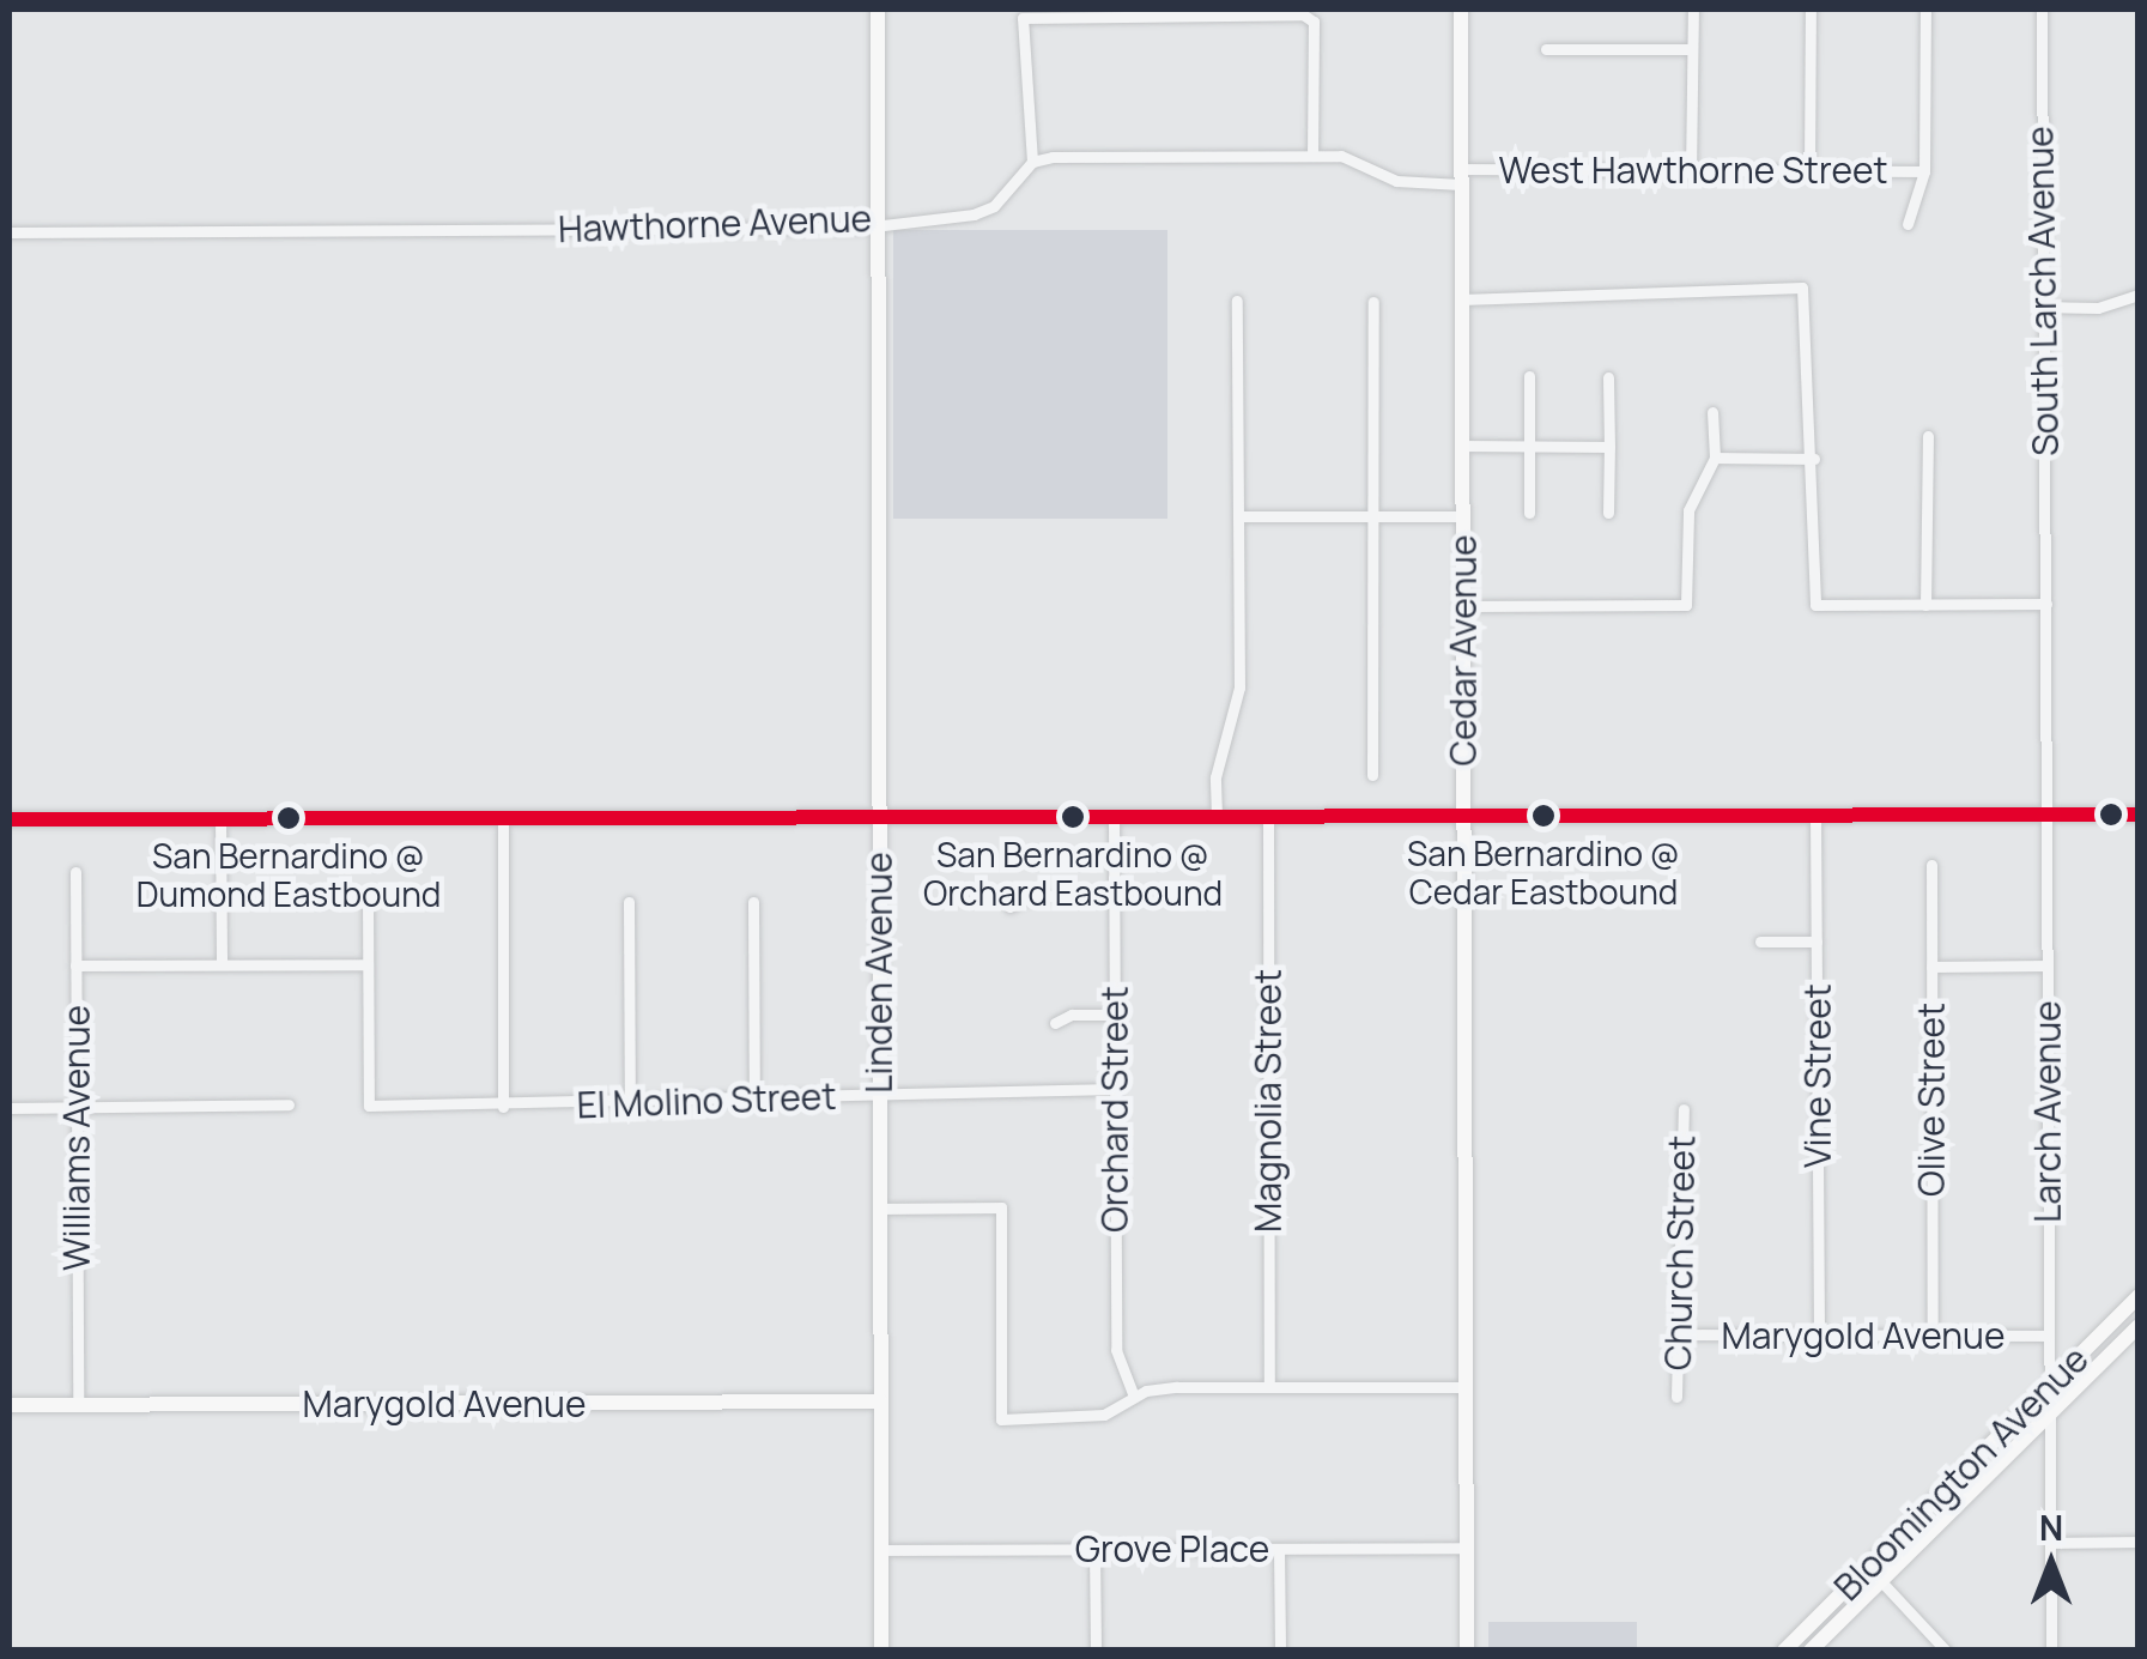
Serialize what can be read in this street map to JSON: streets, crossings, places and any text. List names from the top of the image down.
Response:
{
  "streets": {
    "main road": [
      "Cedar Avenue",
      "Linden Avenue",
      "Marygold Avenue",
      "Bloomington Avenue"
    ],
    "street": [
      "West Hawthorne Street",
      "Hawthorne Avenue",
      "South Larch Avenue",
      "Vine Street",
      "Olive Street",
      "El Molino Street",
      "Magnolia Street",
      "Orchard Street",
      "Larch Avenue",
      "Williams Avenue",
      "Church Street",
      "Grove Place"
    ]
  },
  "crossings": [
    ["West Hawthorne Street", "Cedar Avenue"],
    ["Hawthorne Avenue", "Linden Avenue"],
    ["South Larch Avenue", "Larch Avenue"],
    ["Cedar Avenue", "Grove Place"],
    ["Linden Avenue", "El Molino Street"],
    ["Linden Avenue", "Marygold Avenue"],
    ["Linden Avenue", "Grove Place"],
    ["Vine Street", "Marygold Avenue"],
    ["Olive Street", "Marygold Avenue"],
    ["El Molino Street", "Orchard Street"],
    ["Larch Avenue", "Marygold Avenue"],
    ["Larch Avenue", "Bloomington Avenue"],
    ["Williams Avenue", "Marygold Avenue"],
    ["Church Street", "Marygold Avenue"]
  ],
  "places": ["San Bernardino @ Cedar Eastbound", "San Bernardino @ Orchard Eastbound", "San Bernardino @ Dumond Eastbound"],
  "north": "top"
}
